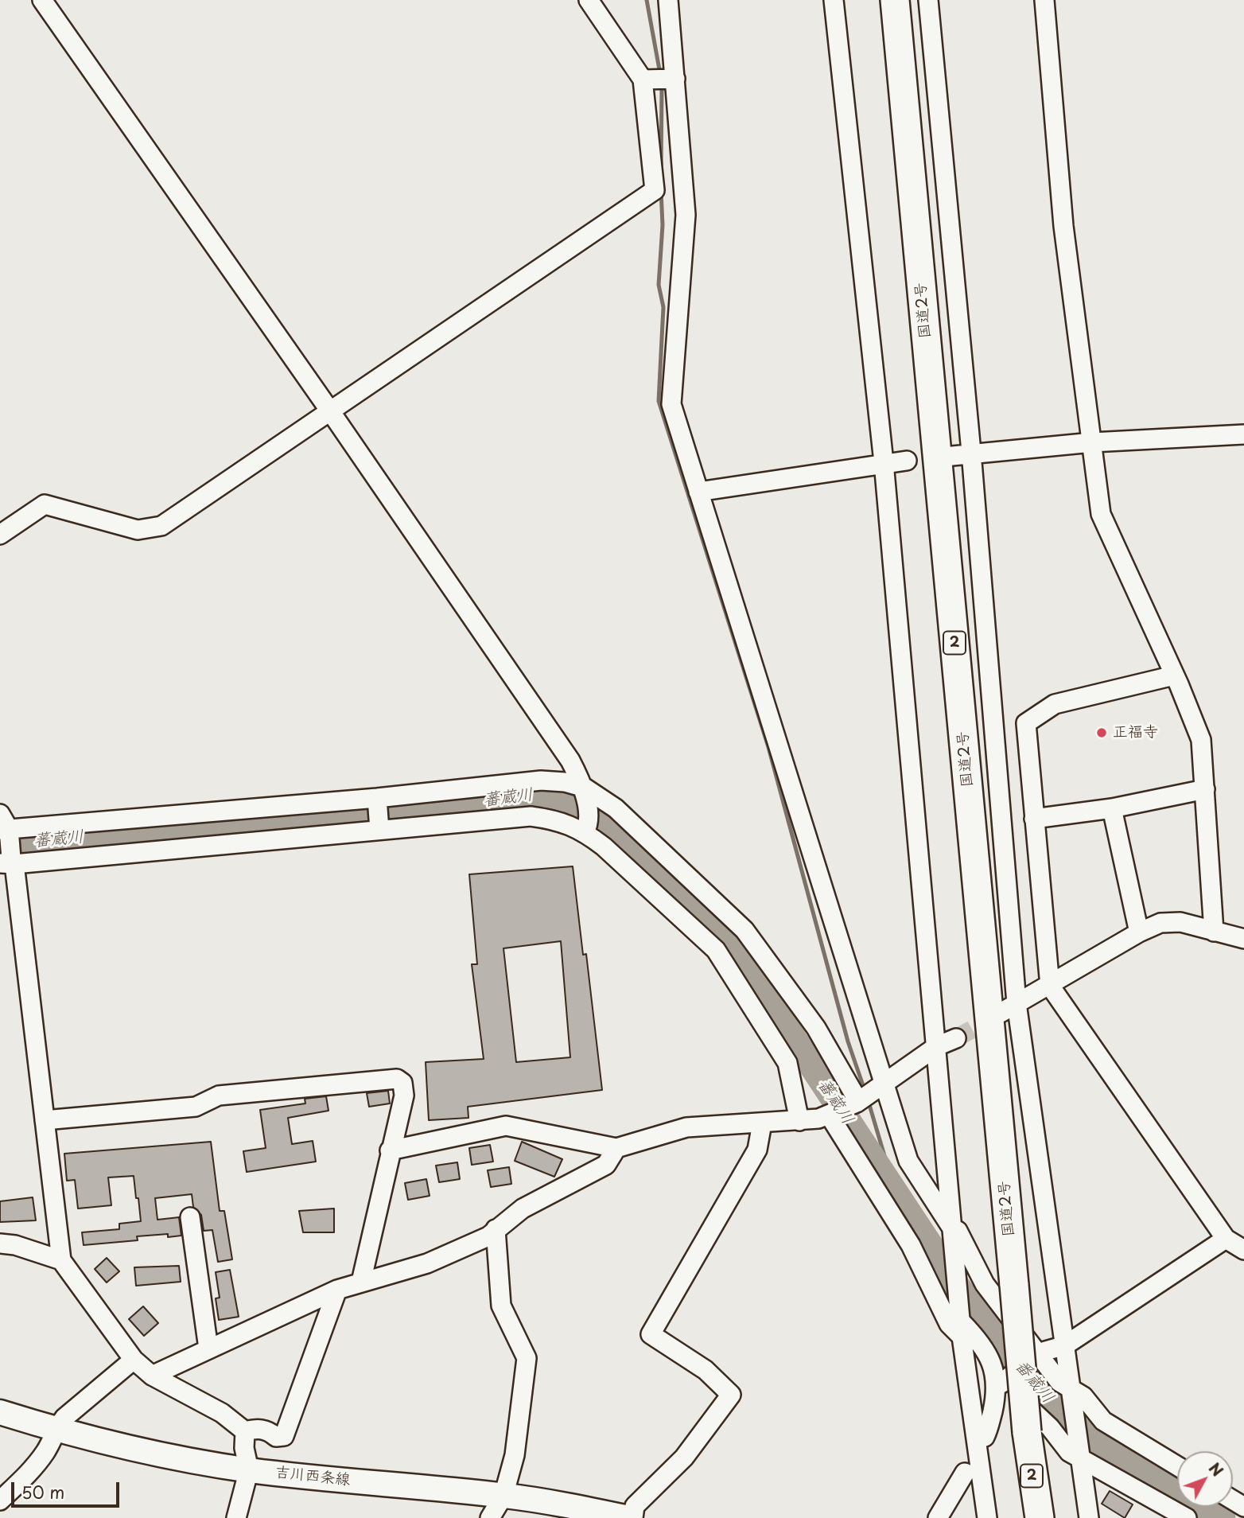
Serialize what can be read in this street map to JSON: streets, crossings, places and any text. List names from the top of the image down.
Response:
{
  "streets": {
    "highway": ["国道2号", "2"],
    "main road": ["吉川西条線"]
  },
  "water": ["蕃蔵川", "番蔵川"],
  "places": ["正福寺"],
  "scale_bar": "50 m",
  "north": "top right"
}
